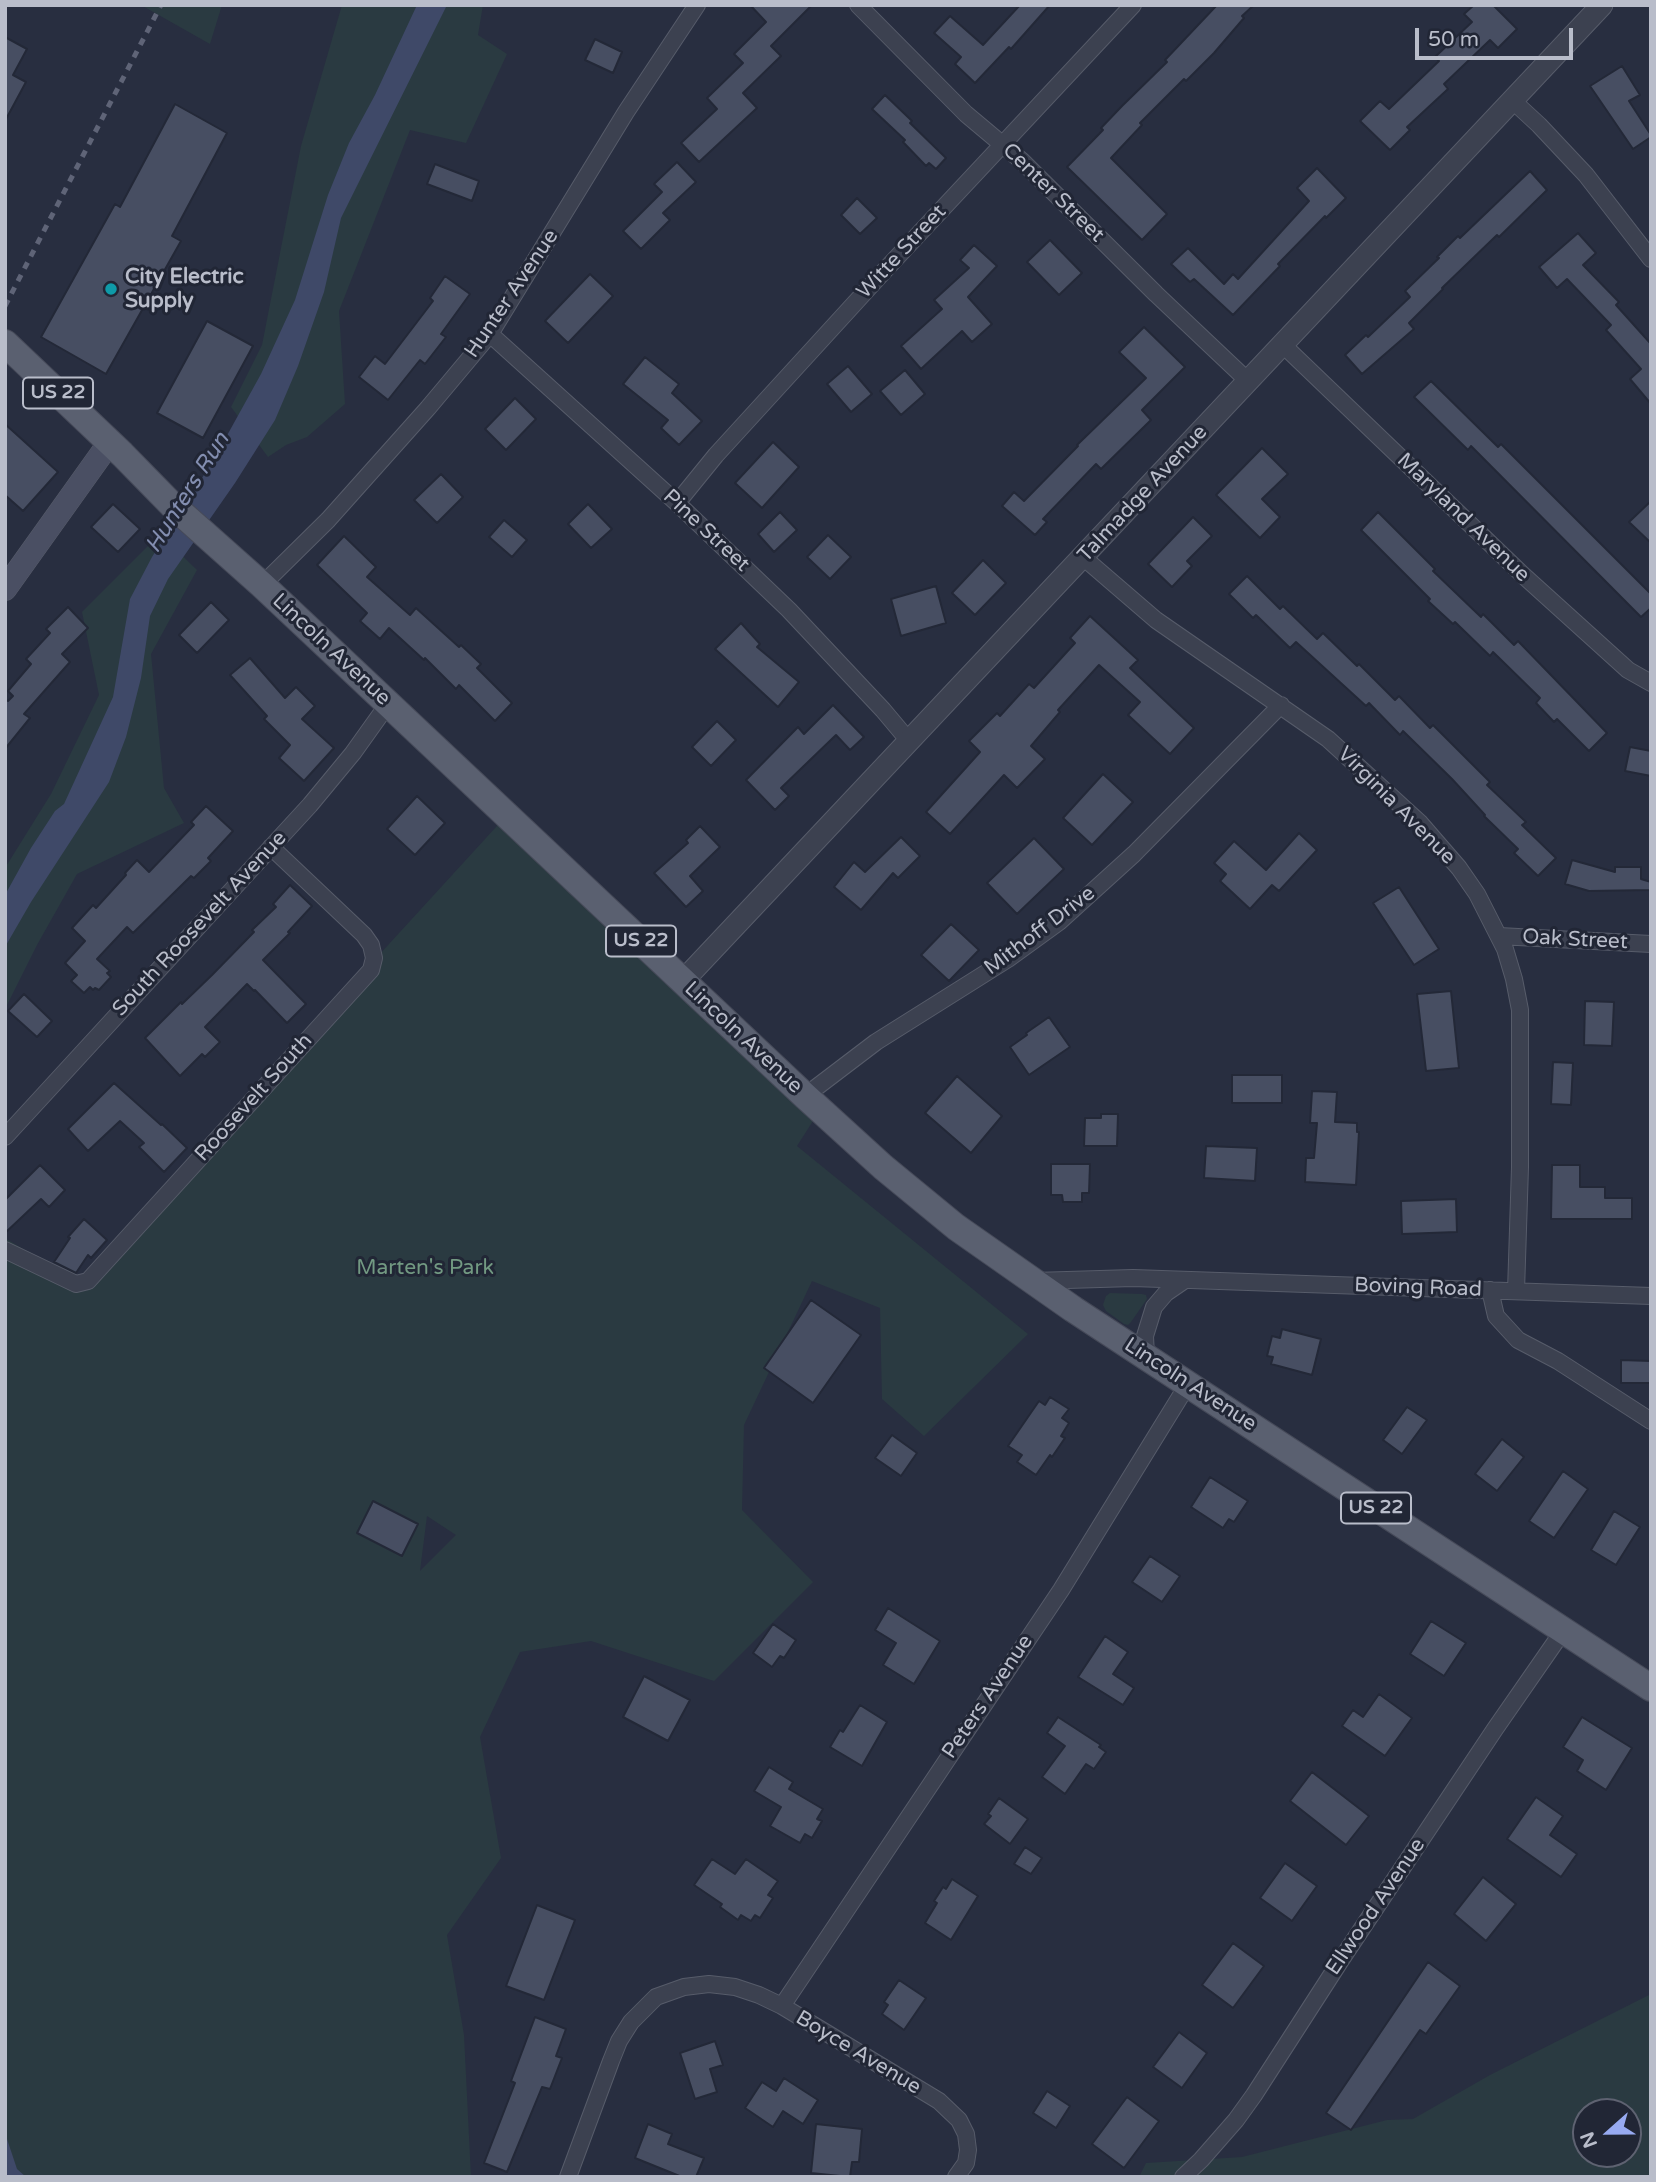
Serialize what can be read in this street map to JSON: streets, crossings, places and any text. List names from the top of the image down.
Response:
{
  "streets": {
    "main road": ["US 22", "Lincoln Avenue"],
    "street": [
      "Center Street",
      "Witte Street",
      "Hunter Avenue",
      "Talmadge Avenue",
      "Maryland Avenue",
      "Pine Street",
      "Virginia Avenue",
      "South Roosevelt Avenue",
      "Mithoff Drive",
      "Oak Street",
      "Roosevelt South",
      "Boving Road",
      "Peters Avenue",
      "Ellwood Avenue",
      "Boyce Avenue"
    ]
  },
  "crossings": [
    ["Center Street", "Witte Street"],
    ["Center Street", "Talmadge Avenue"],
    ["Witte Street", "Pine Street"],
    ["Hunter Avenue", "Pine Street"],
    ["Hunter Avenue", "Lincoln Avenue"],
    ["US 22", "Lincoln Avenue"],
    ["US 22", "Ellwood Avenue"],
    ["Talmadge Avenue", "Maryland Avenue"],
    ["Talmadge Avenue", "Pine Street"],
    ["Talmadge Avenue", "Lincoln Avenue"],
    ["Talmadge Avenue", "Virginia Avenue"],
    ["Lincoln Avenue", "South Roosevelt Avenue"],
    ["Lincoln Avenue", "Mithoff Drive"],
    ["Lincoln Avenue", "Boving Road"],
    ["Lincoln Avenue", "Peters Avenue"],
    ["Lincoln Avenue", "Ellwood Avenue"],
    ["Virginia Avenue", "Mithoff Drive"],
    ["Virginia Avenue", "Oak Street"],
    ["Virginia Avenue", "Boving Road"],
    ["South Roosevelt Avenue", "Roosevelt South"],
    ["Peters Avenue", "Boyce Avenue"]
  ],
  "water": ["Hunters Run"],
  "parks": ["Marten's Park"],
  "places": ["City Electric Supply"],
  "scale_bar": "50 m",
  "north": "left"
}
